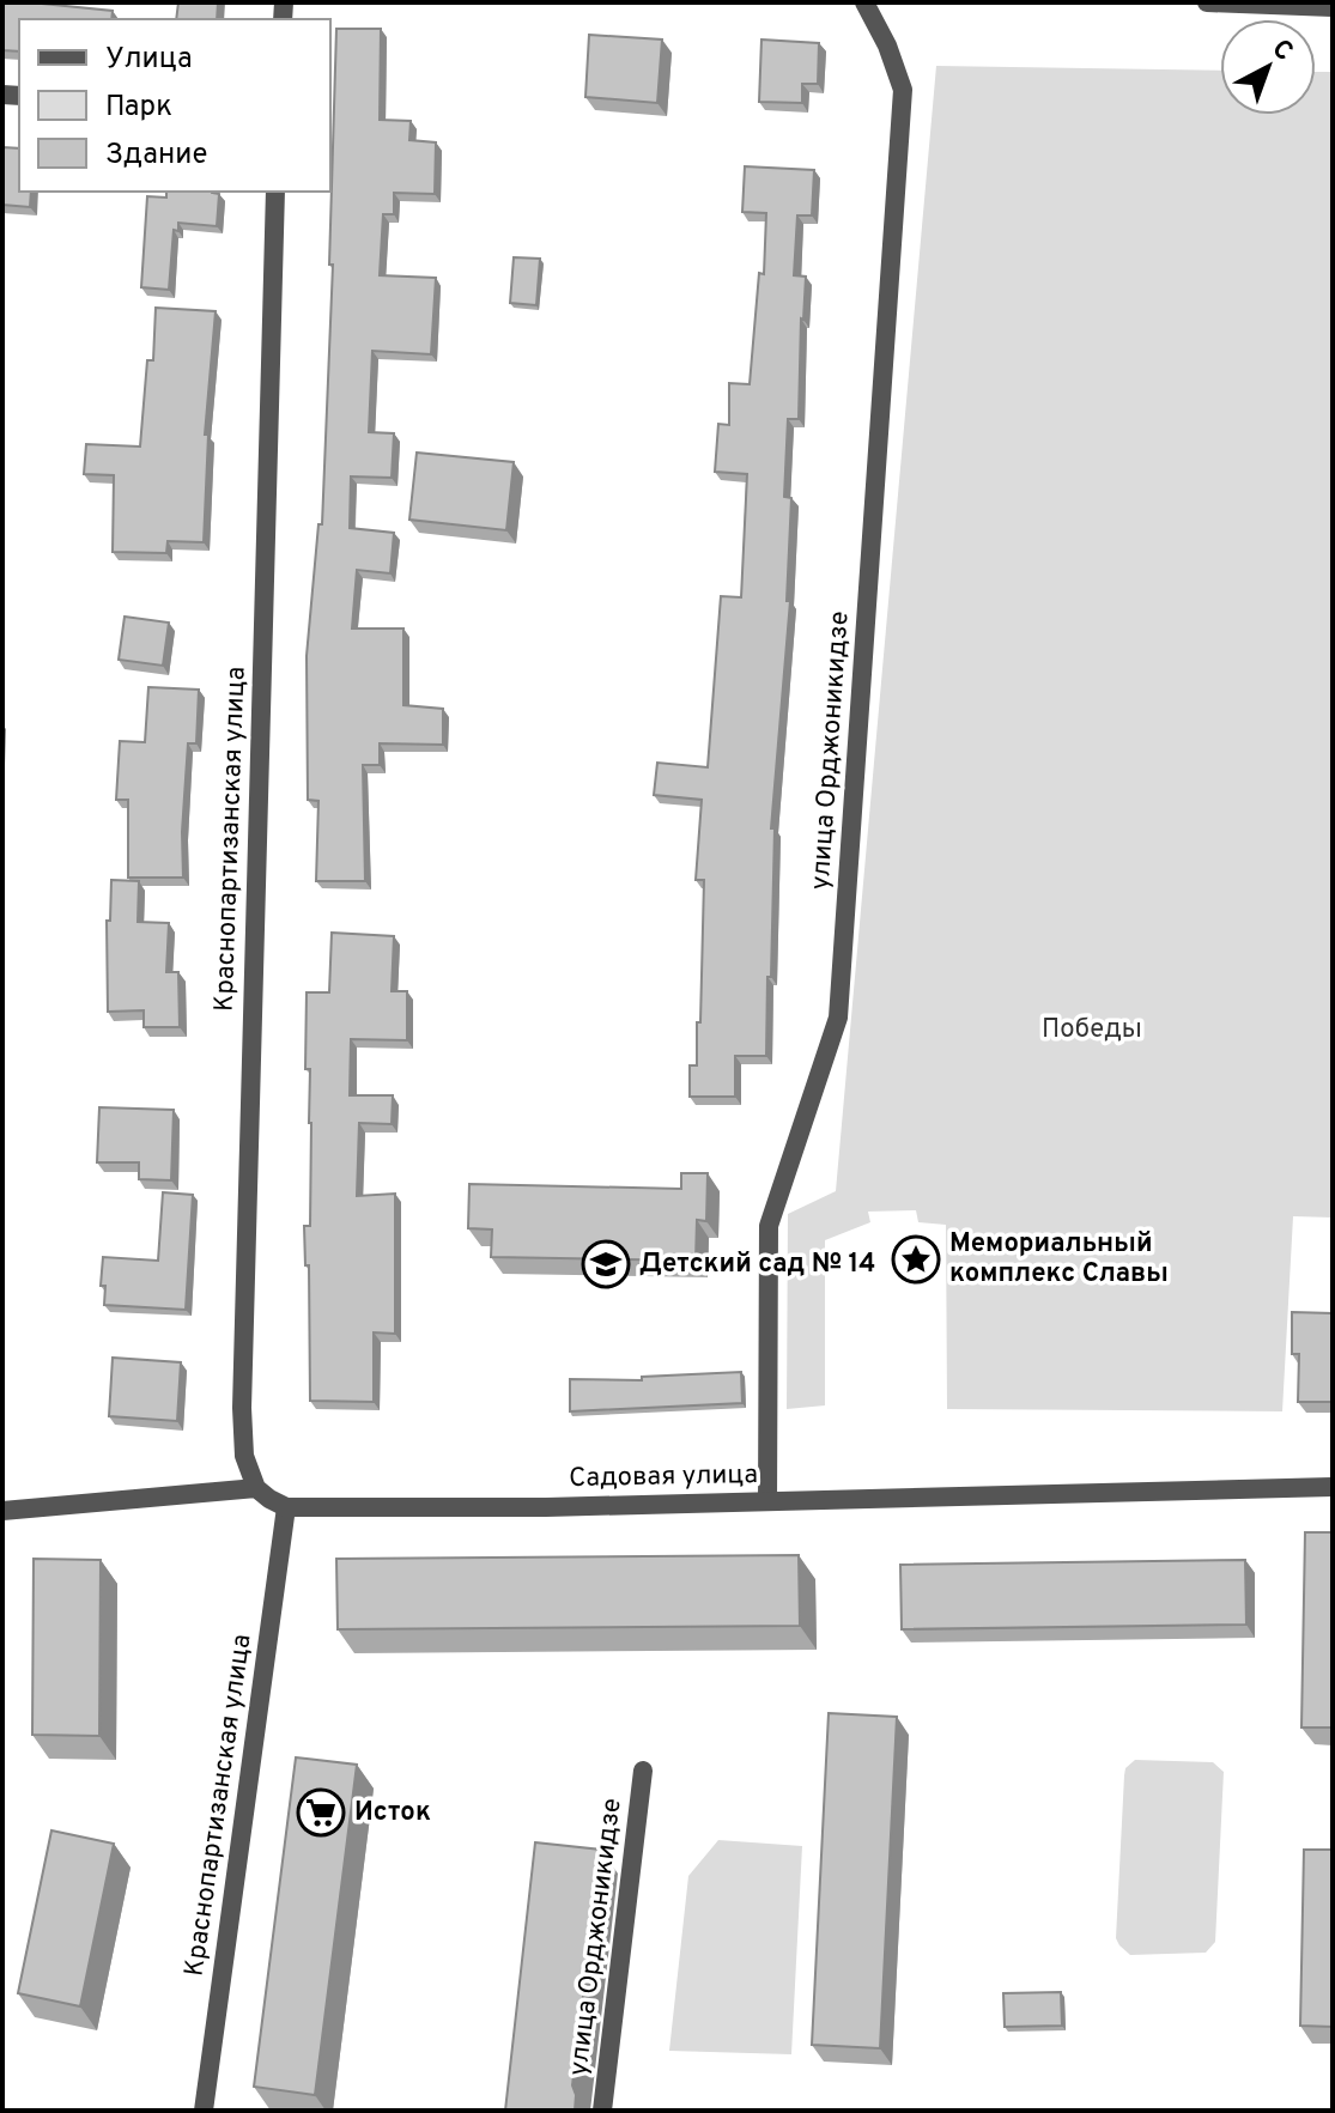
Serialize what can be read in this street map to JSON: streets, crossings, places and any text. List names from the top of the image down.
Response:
{
  "streets": {
    "street": ["улица Орджоникидзе", "Краснопартизанская улица", "Садовая улица"]
  },
  "crossings": [
    ["улица Орджоникидзе", "Садовая улица"],
    ["Краснопартизанская улица", "Садовая улица"]
  ],
  "parks": ["Победы"],
  "places": {
    "place": ["Мемориальный комплекс Славы"],
    "school or university": ["Детский сад № 14"],
    "supermarket": ["Исток"]
  },
  "legend": ["Улица", "Парк", "Здание"],
  "north": "top right"
}
